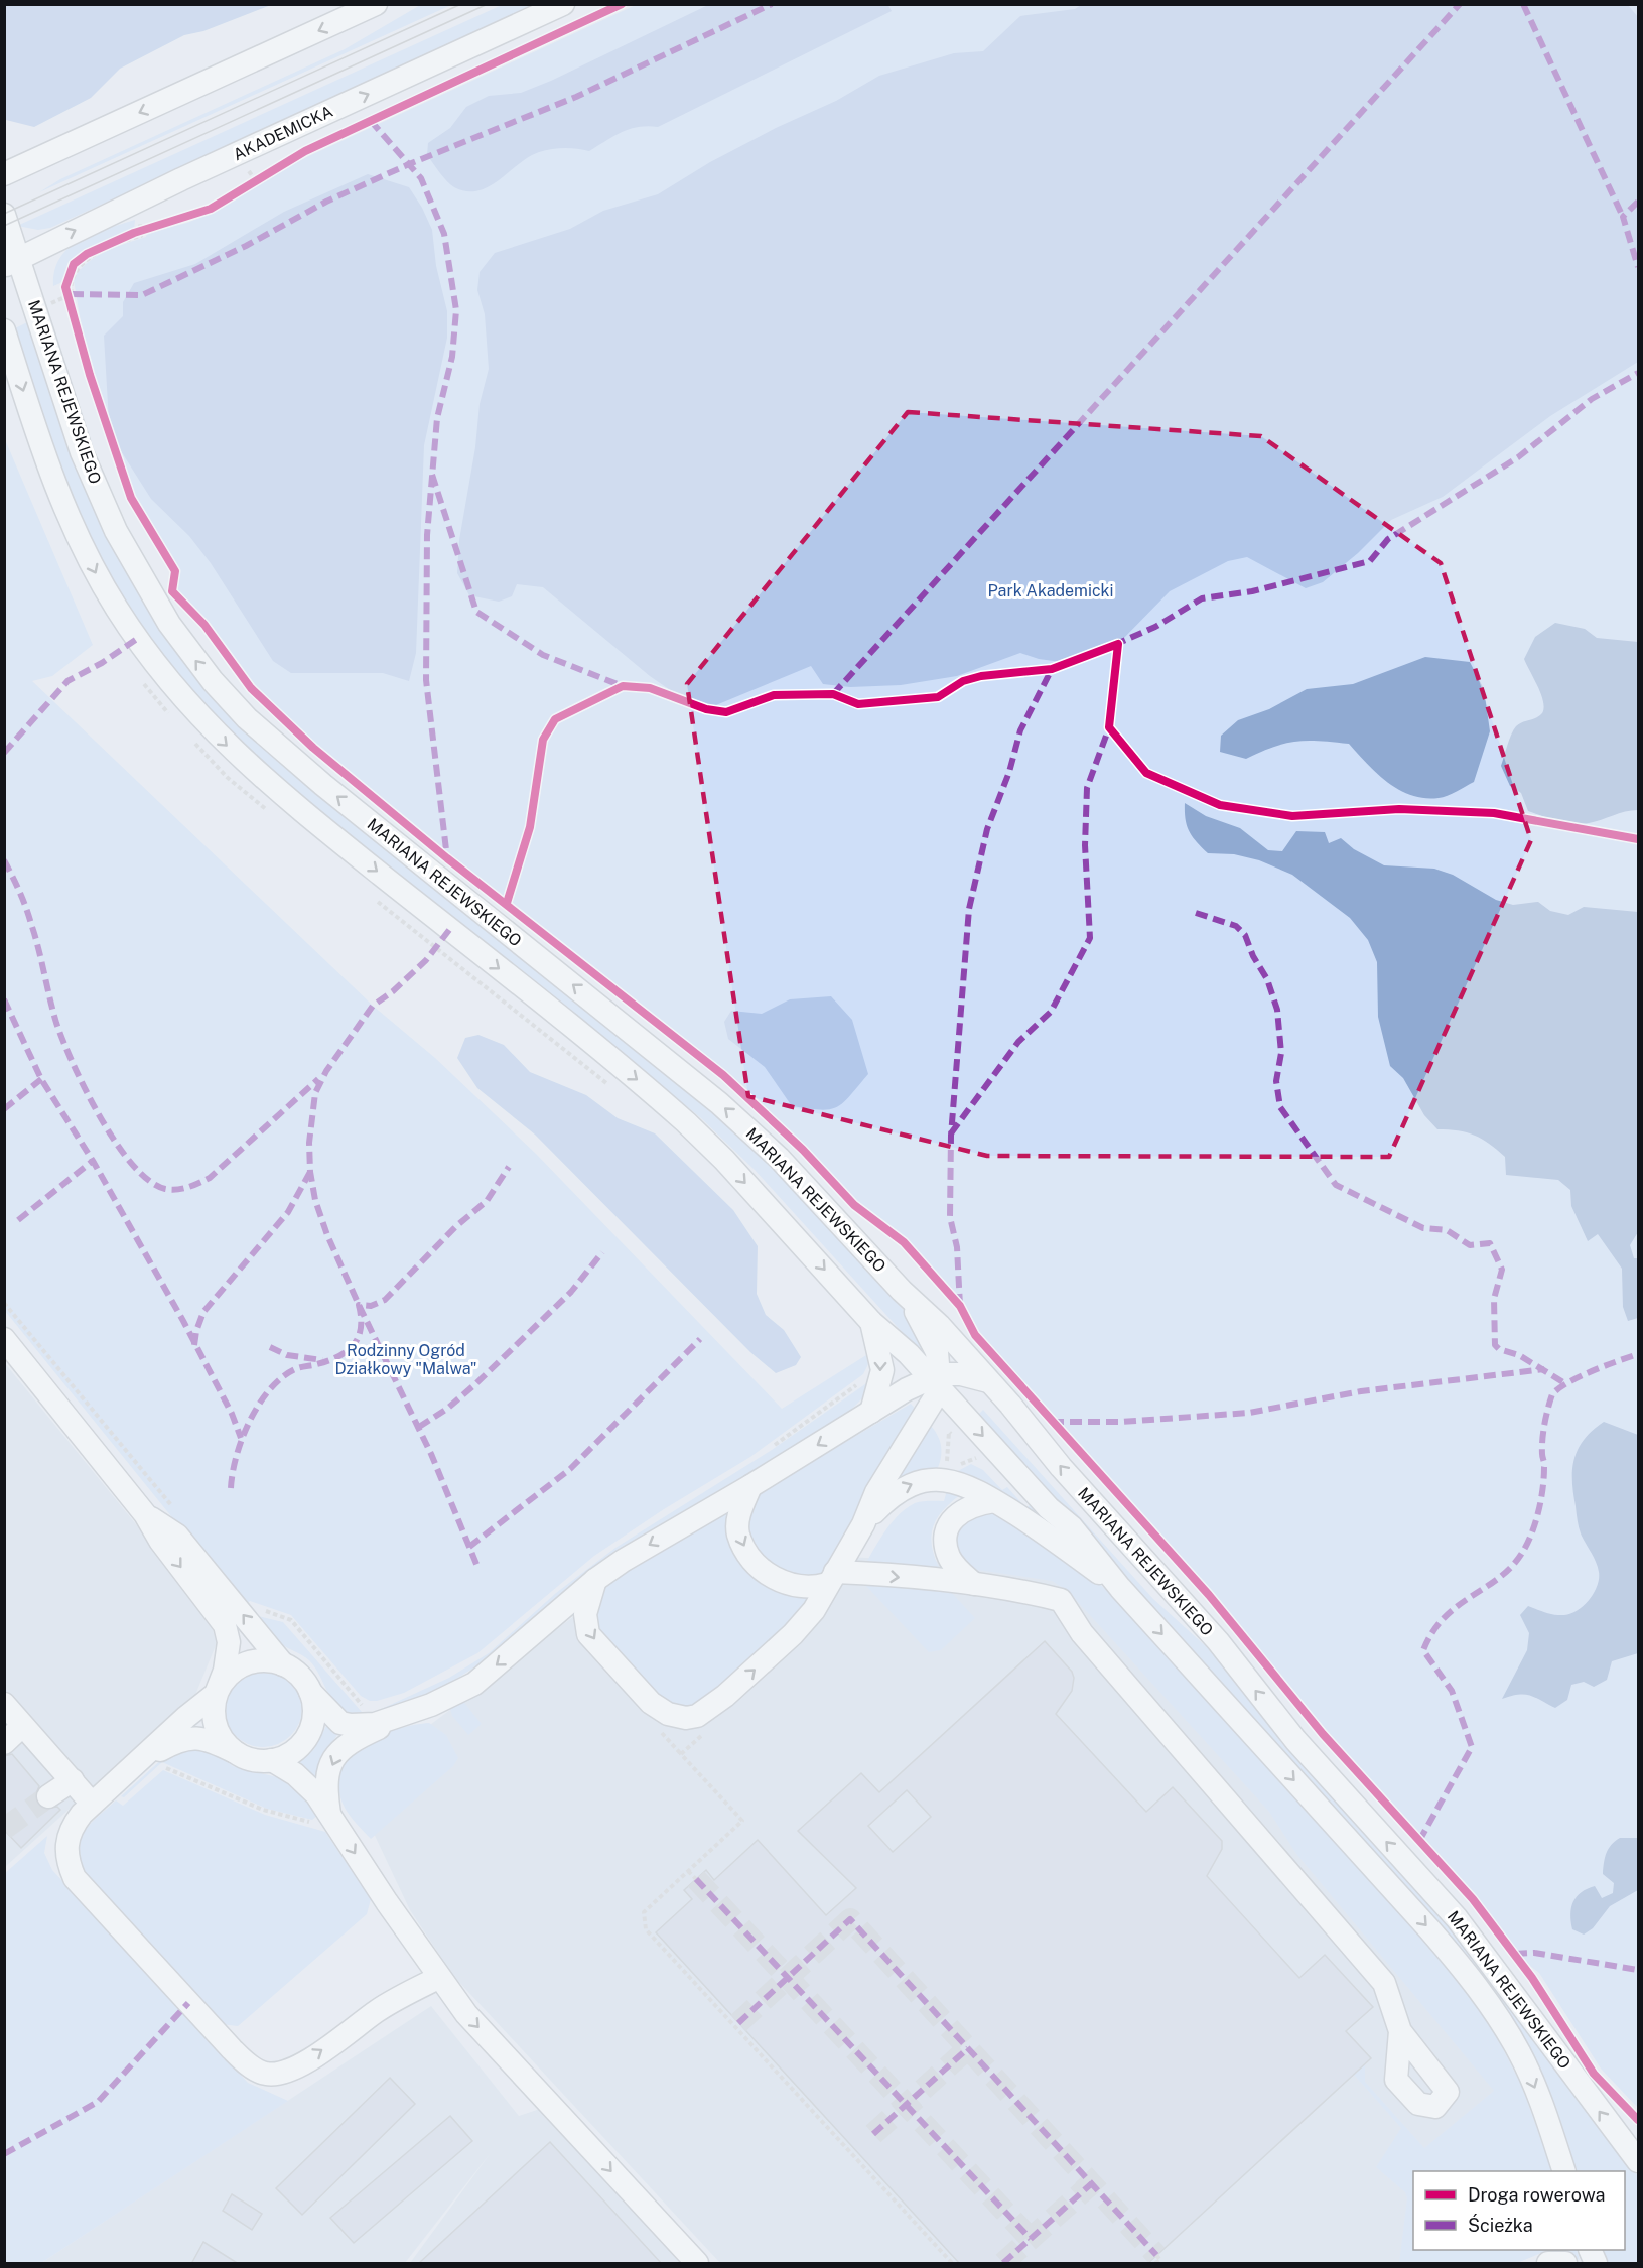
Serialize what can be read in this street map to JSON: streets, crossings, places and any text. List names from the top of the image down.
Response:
{
  "streets": {
    "street": ["AKADEMICKA", "MARIANA REJEWSKIEGO"]
  },
  "crossings": [
    ["AKADEMICKA", "MARIANA REJEWSKIEGO"]
  ],
  "parks": ["Park Akademicki", "Rodzinny Ogród Działkowy \"Malwa\""],
  "legend": ["Droga rowerowa", "Ścieżka"]
}
